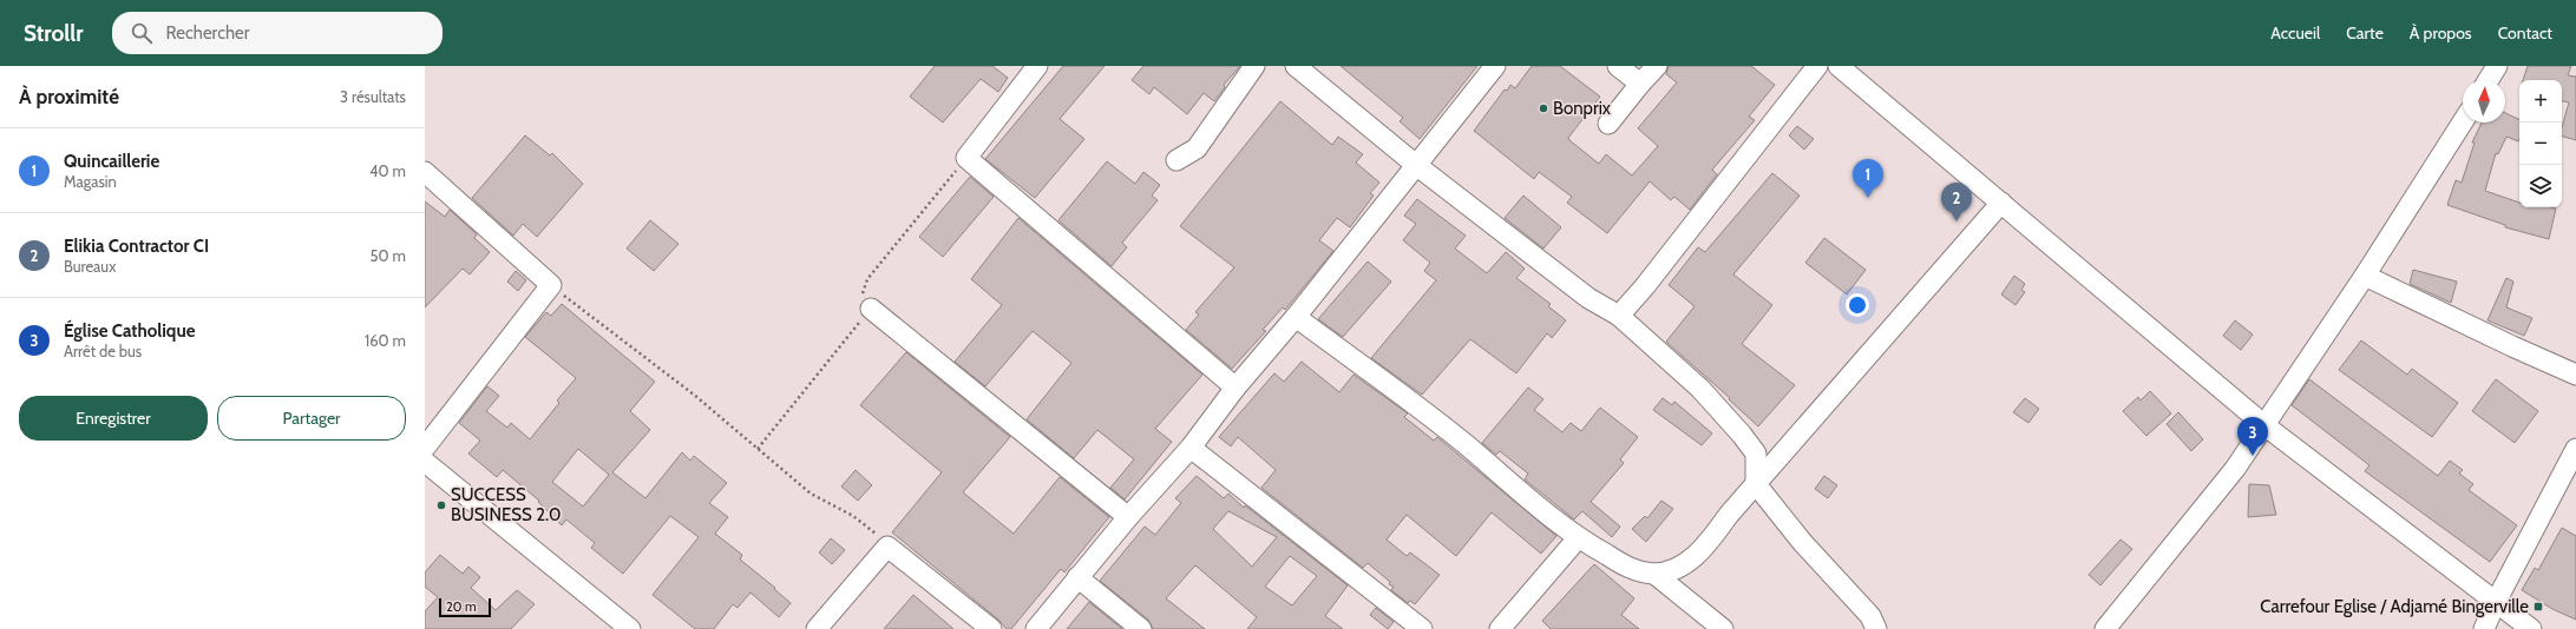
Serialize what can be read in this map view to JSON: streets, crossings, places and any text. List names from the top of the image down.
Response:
{
  "places": {
    "other": ["Bonprix", "SUCCESS BUSINESS 2.0"],
    "transit": ["Carrefour Eglise / Adjamé Bingerville"]
  },
  "scale_bar": "20 m",
  "north": "top",
  "page": {
    "header": "Strollr",
    "search": "Rechercher",
    "nav": [
      "Accueil",
      "Carte",
      "À propos",
      "Contact"
    ],
    "heading": ["À proximité", "3 résultats"],
    "map_buttons": ["+", "−"],
    "list": [
      {
        "mark": "1",
        "name": "Quincaillerie",
        "note": "Magasin",
        "value": "40 m"
      },
      {
        "mark": "2",
        "name": "Elikia Contractor CI",
        "note": "Bureaux",
        "value": "50 m"
      },
      {
        "mark": "3",
        "name": "Église Catholique",
        "note": "Arrêt de bus",
        "value": "160 m"
      }
    ],
    "pins": ["1", "2", "3"],
    "buttons": ["Enregistrer", "Partager"],
    "scale": "20 m"
  }
}
